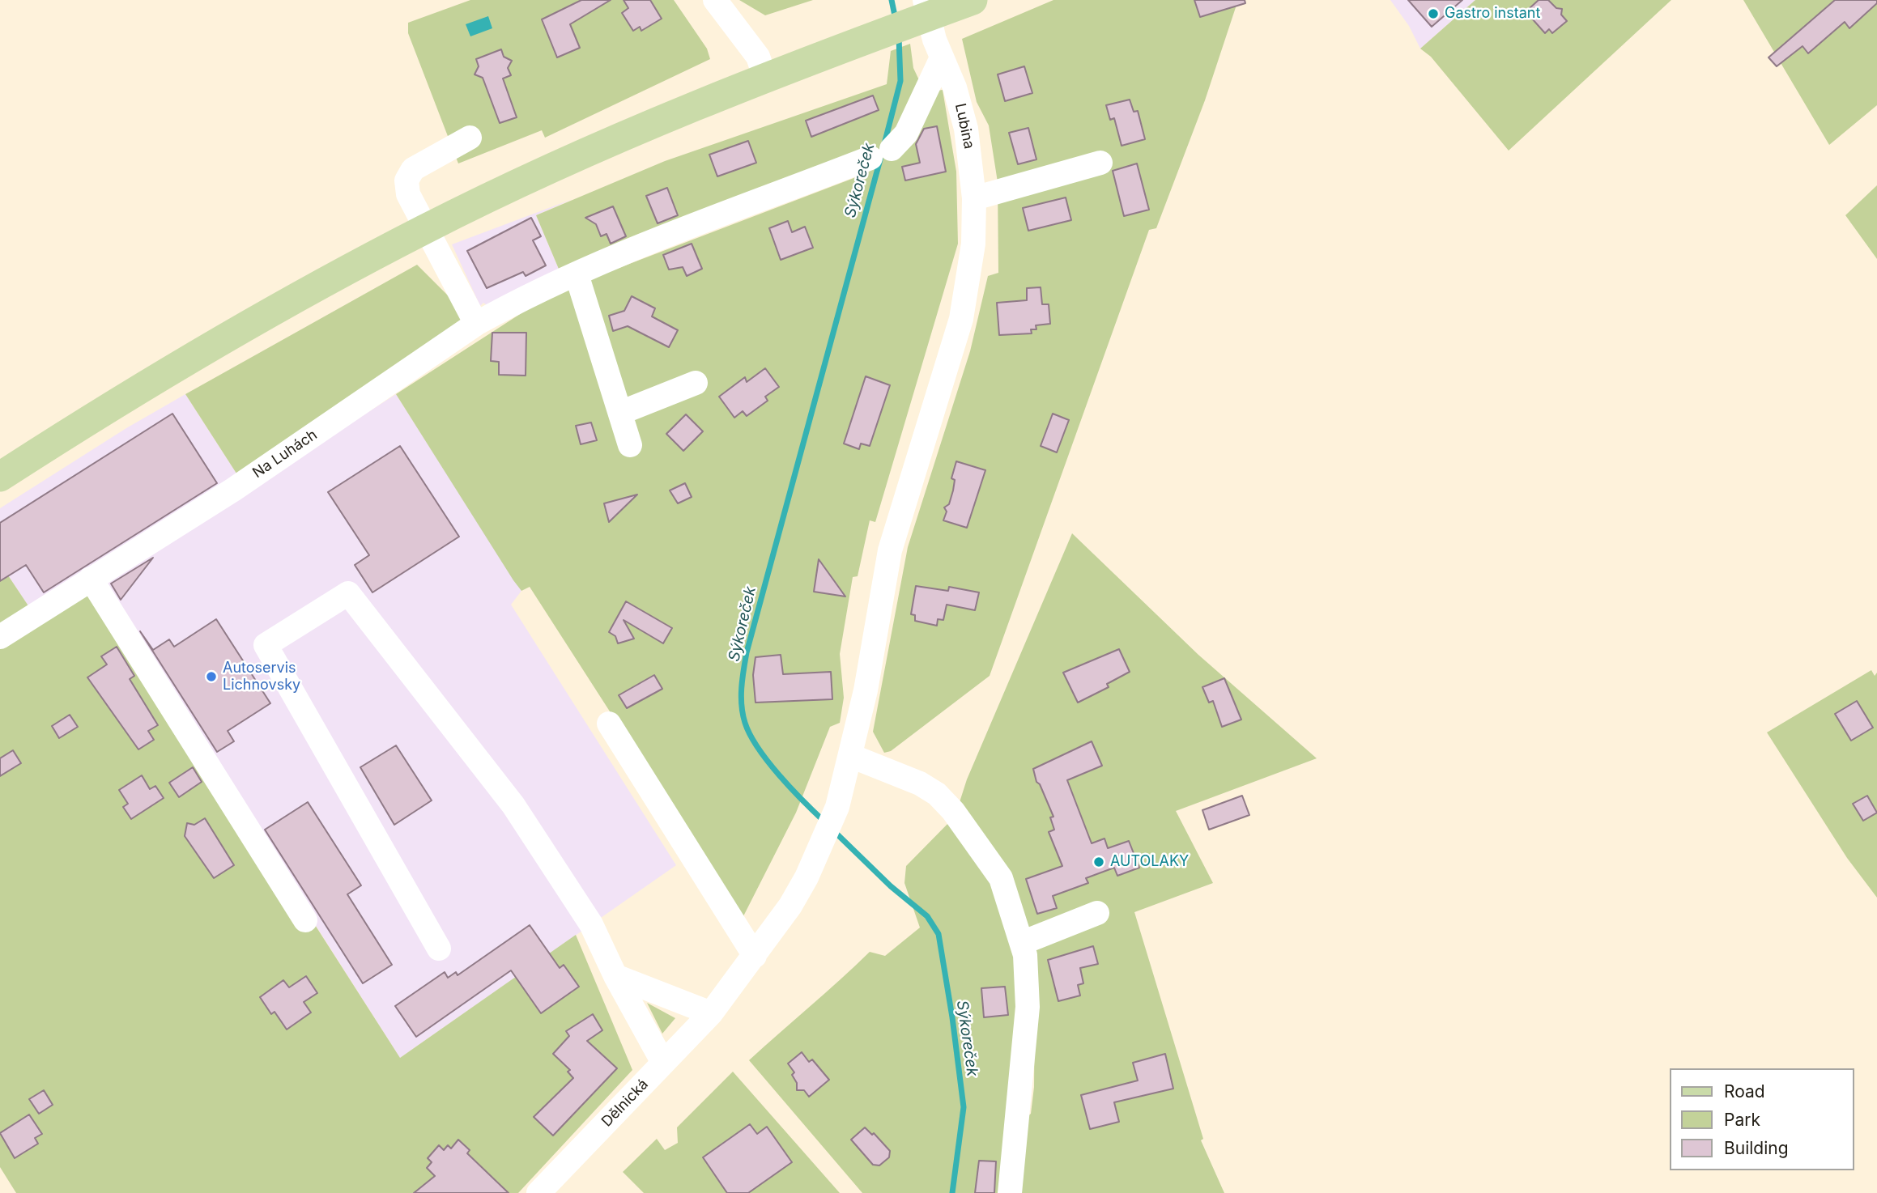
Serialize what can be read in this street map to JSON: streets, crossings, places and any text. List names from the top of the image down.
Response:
{
  "streets": {
    "street": ["Lubina", "Na Luhách", "Dělnická"]
  },
  "crossings": [
    ["Lubina", "Na Luhách"],
    ["Lubina", "Dělnická"]
  ],
  "water": ["Sýkoreček"],
  "places": ["Gastro instant", "Autoservis Lichnovsky", "AUTOLAKY"],
  "legend": ["Road", "Park", "Building"]
}
